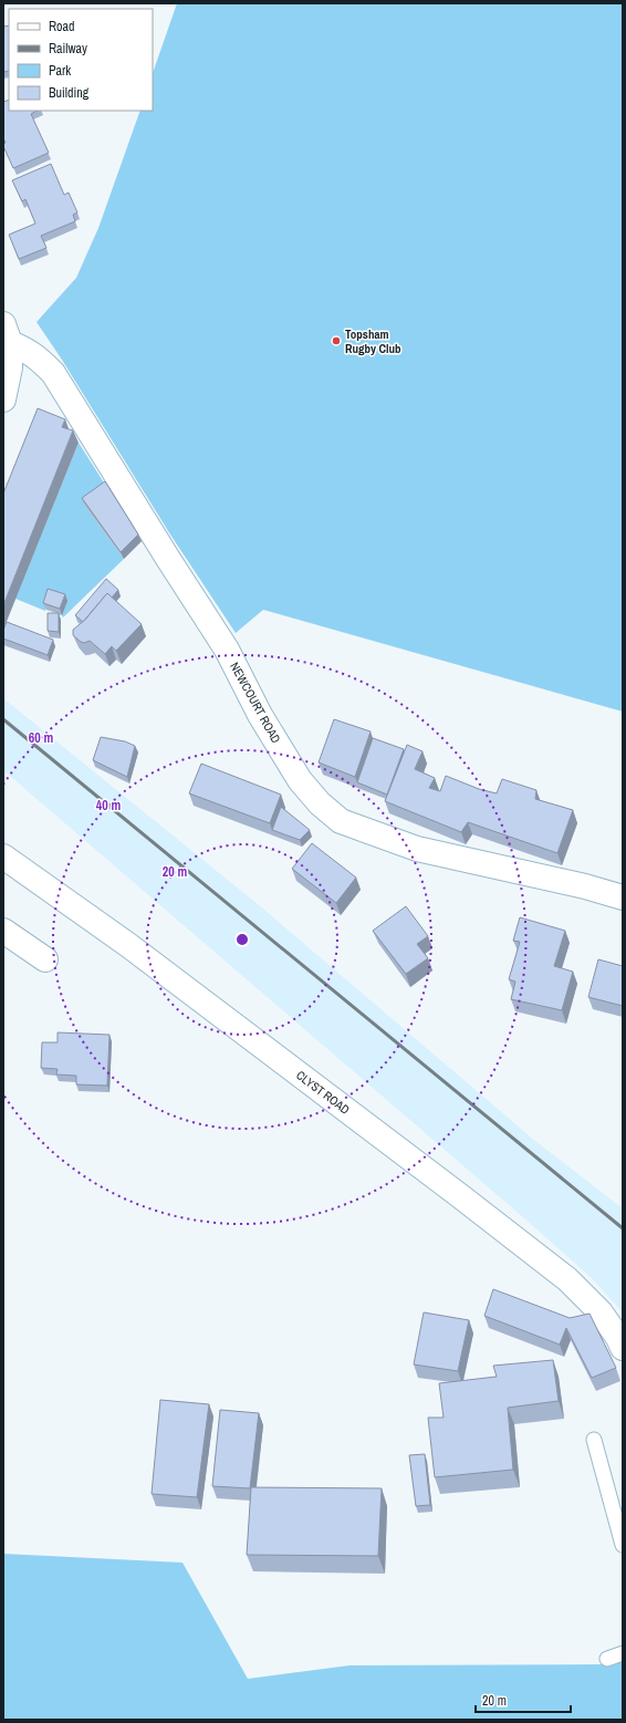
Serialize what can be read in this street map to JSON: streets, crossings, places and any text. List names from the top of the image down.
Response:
{
  "streets": {
    "street": ["NEWCOURT ROAD", "CLYST ROAD"]
  },
  "places": ["Topsham Rugby Club"],
  "legend": [
    "Road",
    "Railway",
    "Park",
    "Building"
  ],
  "scale_bar": "20 m",
  "rings": ["60 m", "40 m", "20 m"]
}
